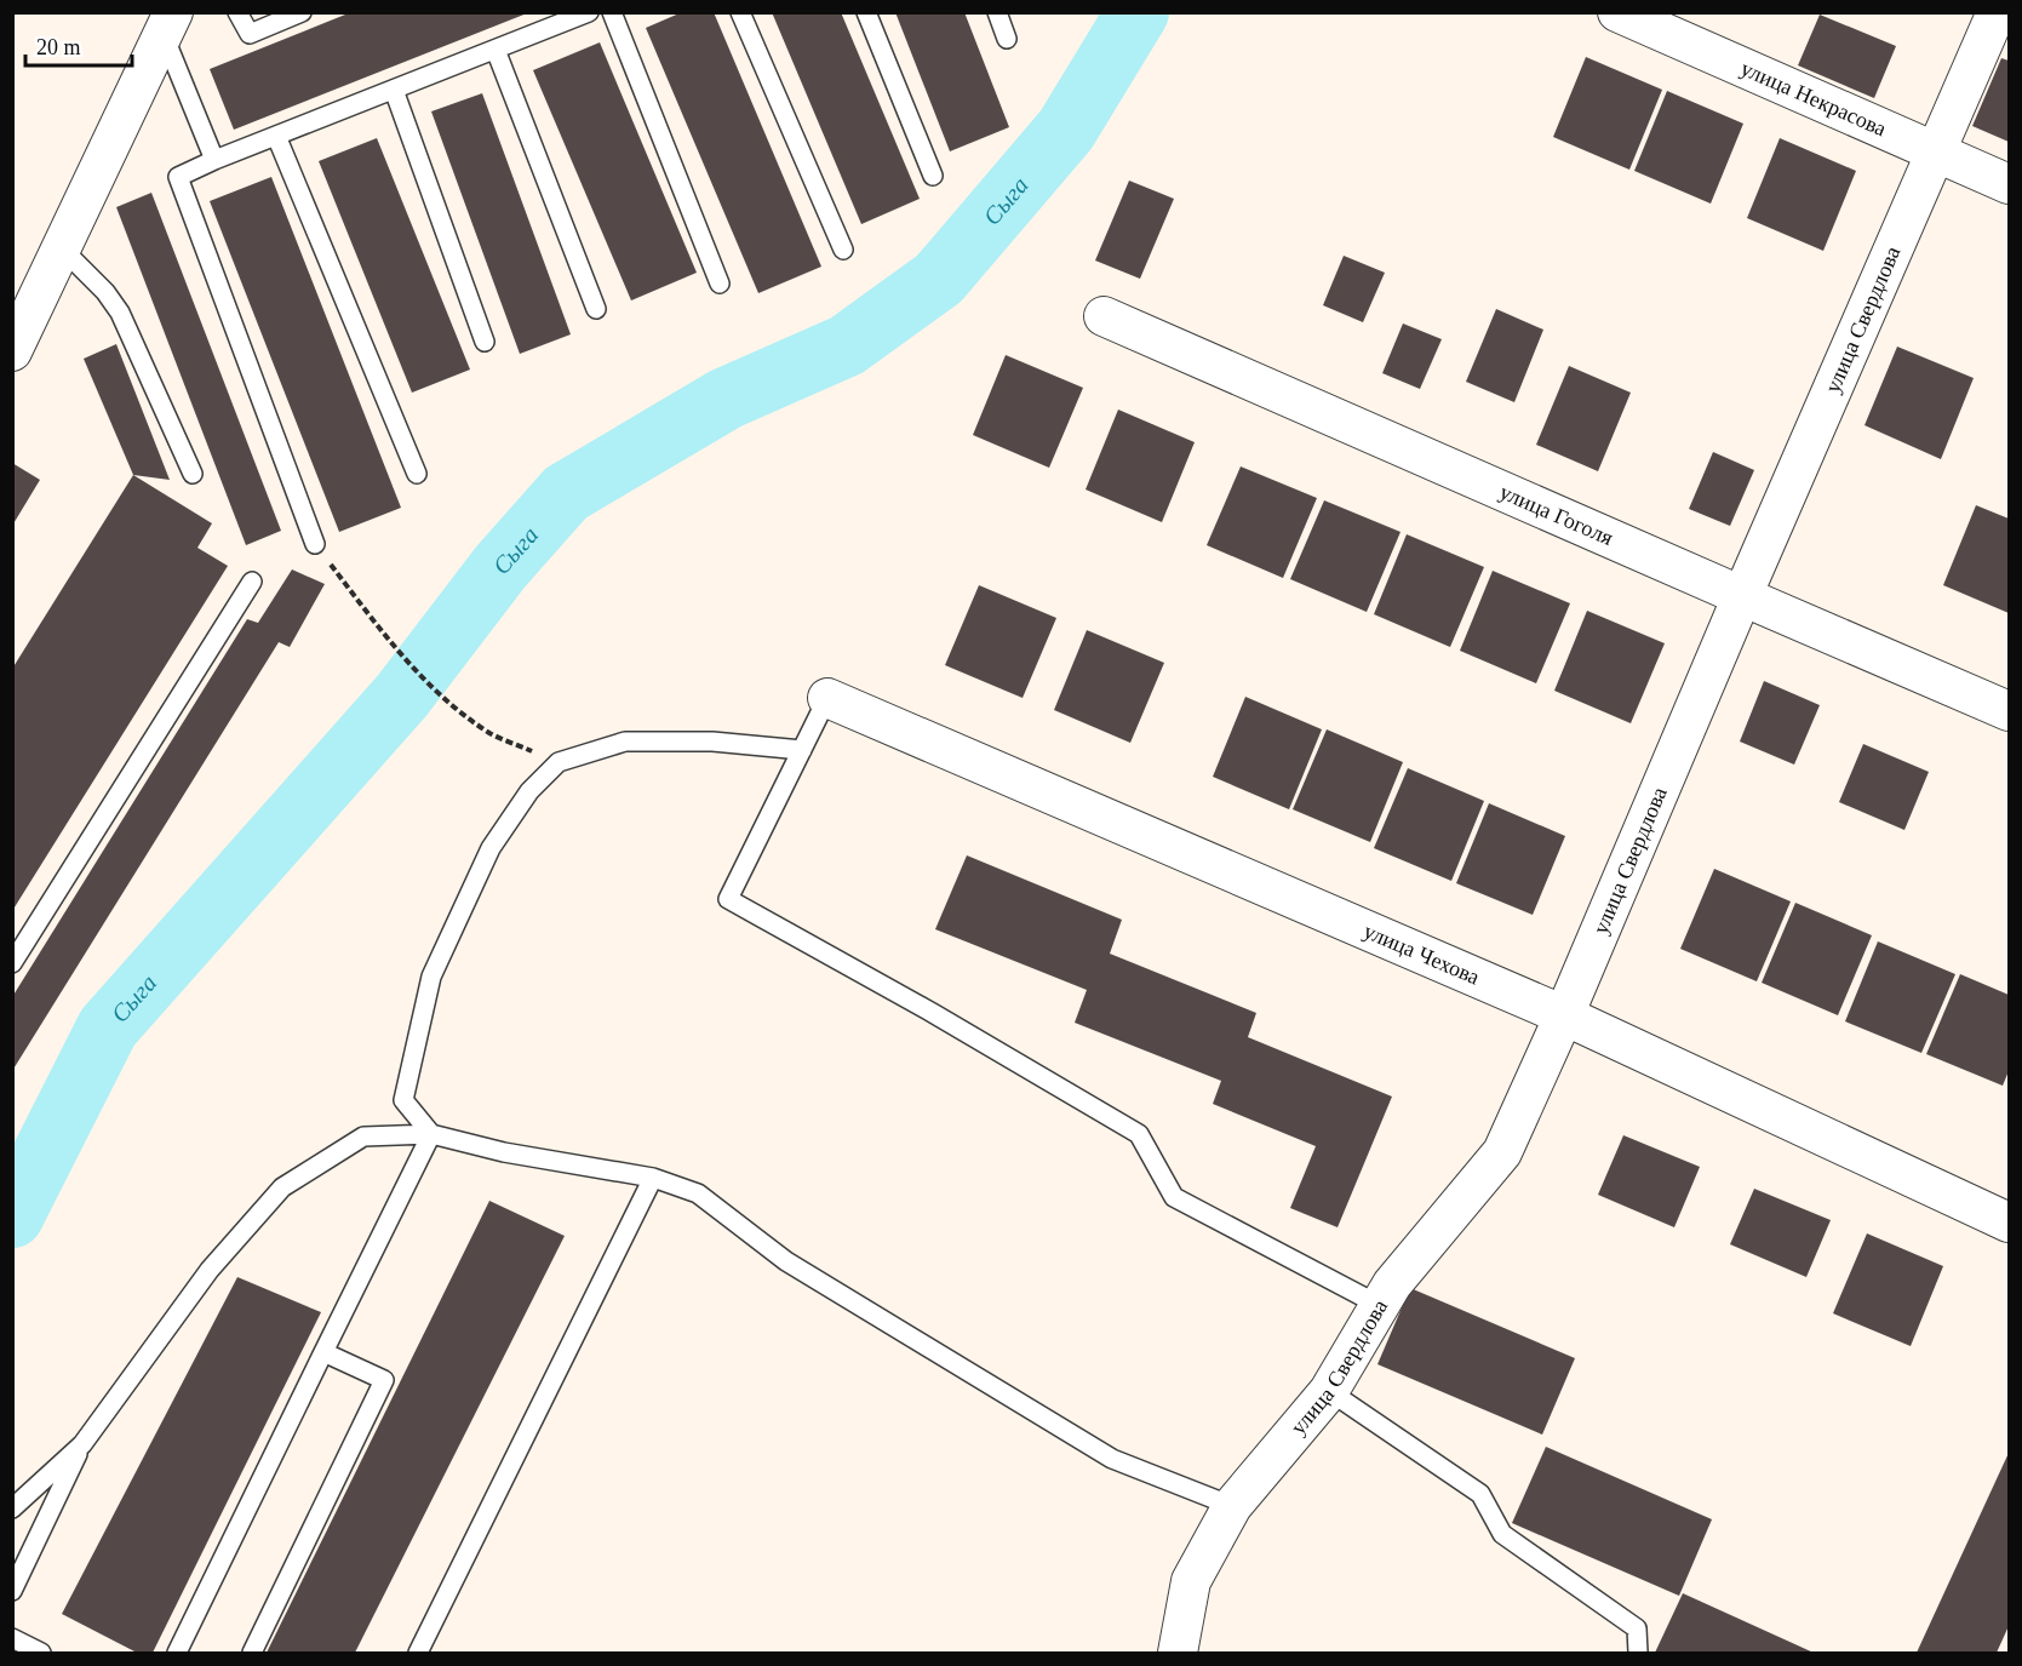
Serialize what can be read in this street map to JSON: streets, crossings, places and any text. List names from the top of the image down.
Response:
{
  "streets": {
    "street": [
      "улица Некрасова",
      "улица Свердлова",
      "улица Гоголя",
      "улица Чехова"
    ]
  },
  "crossings": [
    ["улица Некрасова", "улица Свердлова"],
    ["улица Свердлова", "улица Гоголя"],
    ["улица Свердлова", "улица Чехова"]
  ],
  "water": ["Сыга"],
  "scale_bar": "20 m"
}
